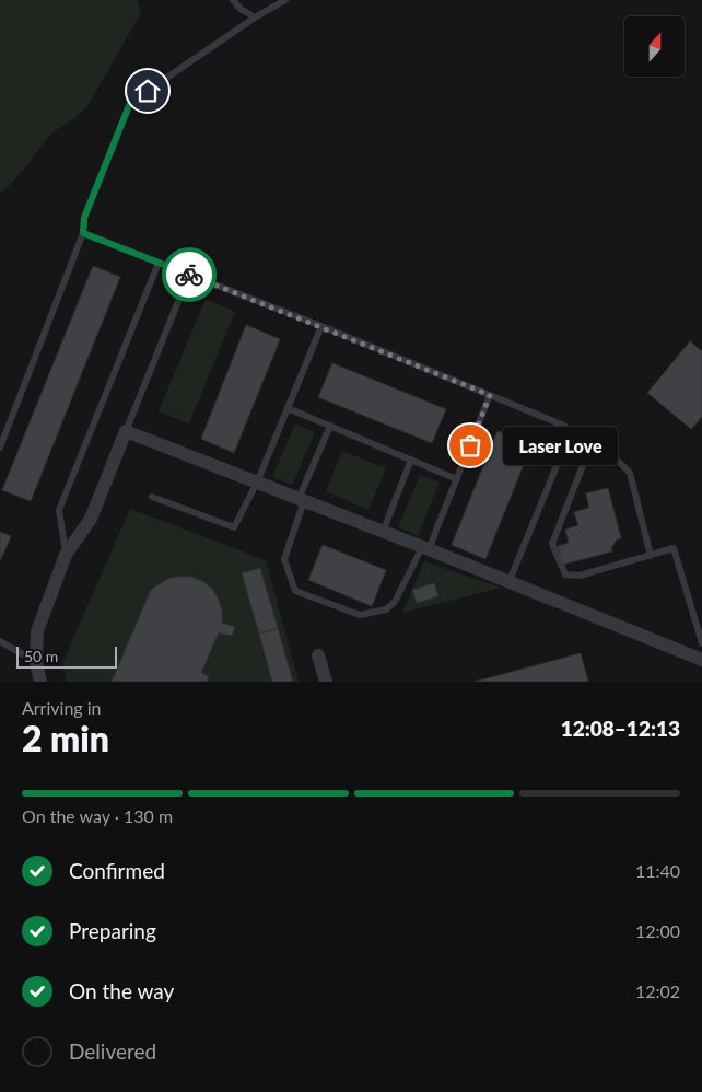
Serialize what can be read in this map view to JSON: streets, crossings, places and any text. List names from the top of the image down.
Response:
{
  "places": ["Laser Love"],
  "scale_bar": "50 m",
  "north": "top",
  "page": {
    "bubble": "Laser Love",
    "scale": "50 m",
    "heading": ["2 min", "Arriving in", "12:08–12:13"],
    "bar": "On the way · 130 m",
    "list": [
      ["Confirmed", "11:40"],
      ["Preparing", "12:00"],
      ["On the way", "12:02"],
      "Delivered"
    ]
  }
}
